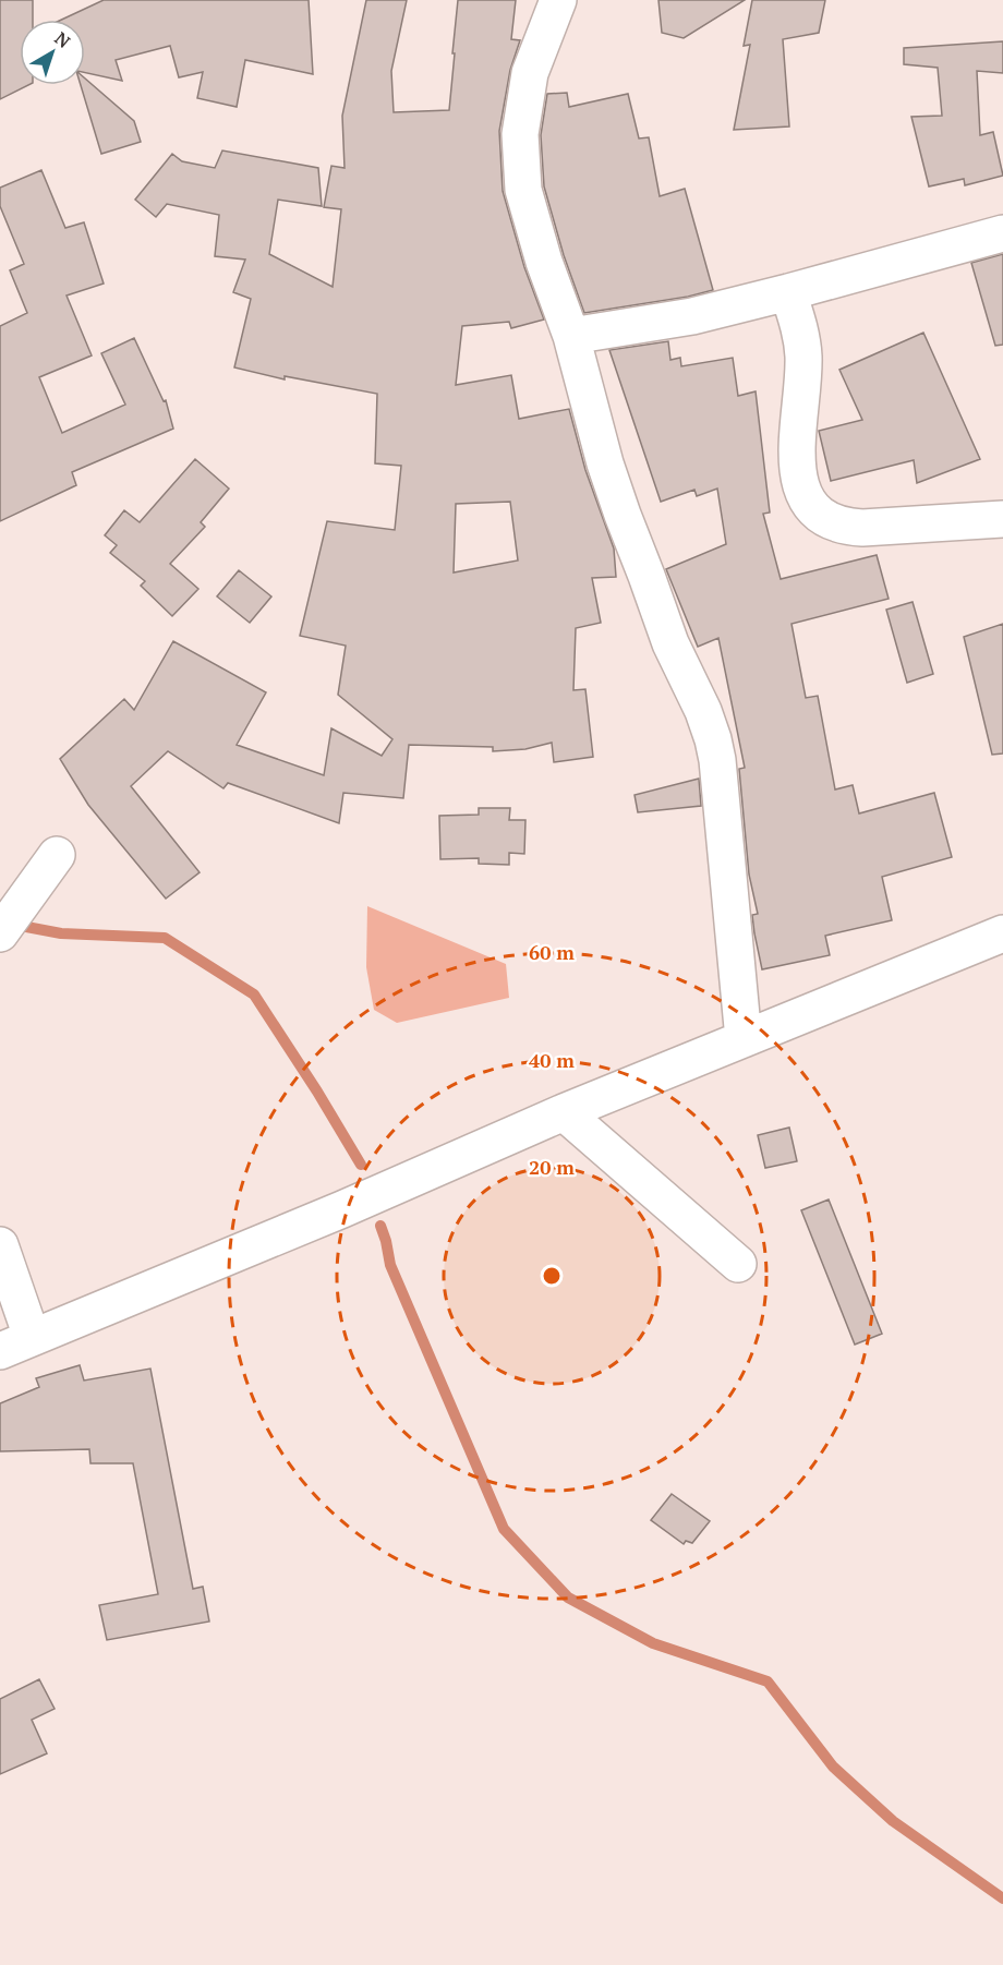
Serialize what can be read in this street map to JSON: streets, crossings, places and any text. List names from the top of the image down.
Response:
{
  "north": "top right",
  "rings": ["60 m", "40 m", "20 m"]
}
